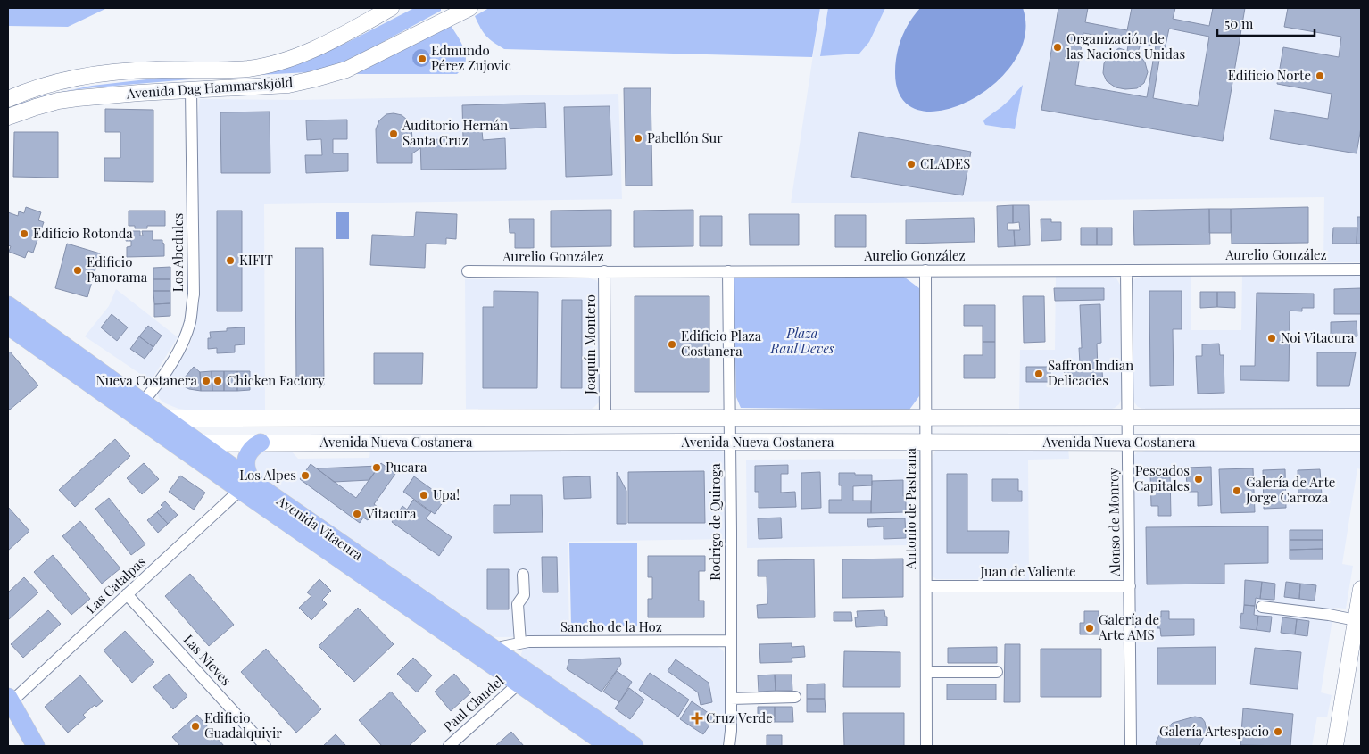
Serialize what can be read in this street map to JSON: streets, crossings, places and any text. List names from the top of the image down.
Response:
{
  "streets": {
    "main road": ["Avenida Dag Hammarskjöld", "Avenida Nueva Costanera", "Avenida Vitacura"],
    "street": [
      "Los Abedules",
      "Aurelio González",
      "Joaquín Montero",
      "Antonio de Pastrana",
      "Rodrigo de Quiroga",
      "Alonso de Monroy",
      "Juan de Valiente",
      "Las Catalpas",
      "Sancho de la Hoz",
      "Las Nieves",
      "Paul Claudel"
    ]
  },
  "crossings": [
    ["Avenida Dag Hammarskjöld", "Los Abedules"],
    ["Los Abedules", "Avenida Vitacura"],
    ["Aurelio González", "Joaquín Montero"],
    ["Aurelio González", "Antonio de Pastrana"],
    ["Aurelio González", "Rodrigo de Quiroga"],
    ["Aurelio González", "Alonso de Monroy"],
    ["Joaquín Montero", "Avenida Nueva Costanera"],
    ["Avenida Nueva Costanera", "Antonio de Pastrana"],
    ["Avenida Nueva Costanera", "Rodrigo de Quiroga"],
    ["Avenida Nueva Costanera", "Alonso de Monroy"],
    ["Avenida Nueva Costanera", "Avenida Vitacura"],
    ["Antonio de Pastrana", "Juan de Valiente"],
    ["Rodrigo de Quiroga", "Sancho de la Hoz"],
    ["Alonso de Monroy", "Juan de Valiente"],
    ["Avenida Vitacura", "Las Catalpas"],
    ["Avenida Vitacura", "Sancho de la Hoz"],
    ["Avenida Vitacura", "Paul Claudel"],
    ["Las Catalpas", "Las Nieves"]
  ],
  "parks": ["Plaza Raul Deves"],
  "places": {
    "other": [
      "Organización de las Naciones Unidas",
      "Edmundo Pérez Zujovic",
      "Edificio Norte",
      "Auditorio Hernán Santa Cruz",
      "Pabellón Sur",
      "CLADES",
      "Edificio Rotonda",
      "KIFIT",
      "Edificio Panorama",
      "Noi Vitacura",
      "Edificio Plaza Costanera",
      "Saffron Indian Delicacies",
      "Nueva Costanera",
      "Chicken Factory",
      "Pucara",
      "Los Alpes",
      "Pescados Capitales",
      "Galería de Arte Jorge Carroza",
      "Upa!",
      "Vitacura",
      "Galería de Arte AMS",
      "Edificio Guadalquivir",
      "Galería Artespacio"
    ],
    "health": ["Cruz Verde"]
  },
  "scale_bar": "50 m"
}
